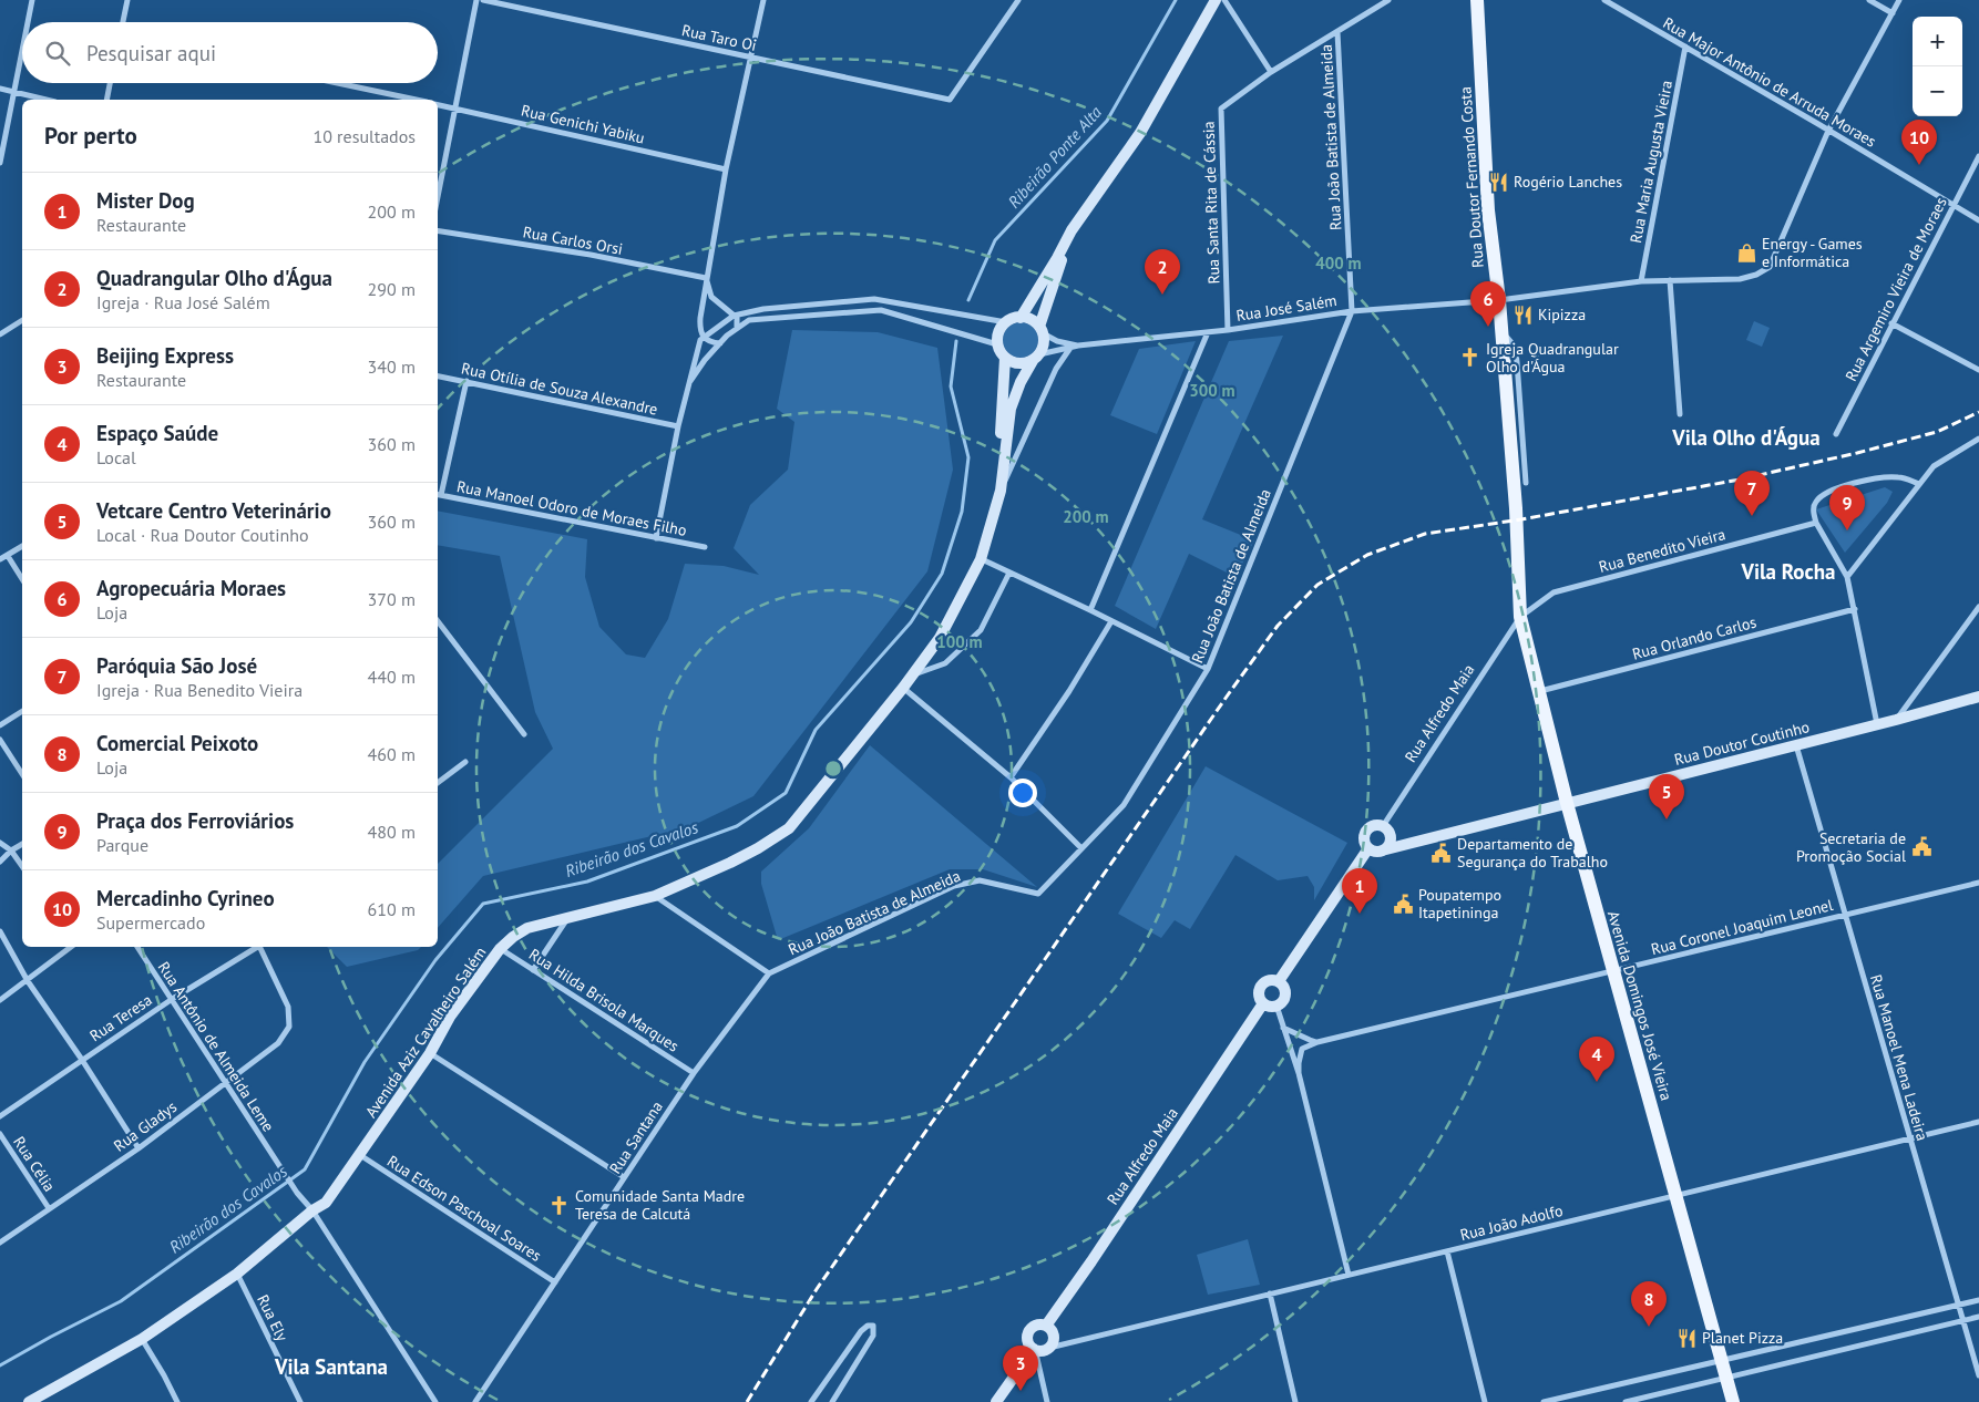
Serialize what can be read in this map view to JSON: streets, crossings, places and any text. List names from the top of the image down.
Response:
{
  "streets": {
    "main road": [
      "Rua Doutor Fernando Costa",
      "Rua Alfredo Maia",
      "Rua Doutor Coutinho",
      "Avenida Domingos José Vieira",
      "Avenida Aziz Cavalheiro Salém"
    ],
    "street": [
      "Rua Taro Oi",
      "Rua Major Antônio de Arruda Moraes",
      "Rua Genichi Yabiku",
      "Rua João Batista de Almeida",
      "Rua Maria Augusta Vieira",
      "Rua Santa Rita de Cássia",
      "Rua Carlos Orsi",
      "Rua Argemiro Vieira de Moraes",
      "Rua José Salém",
      "Rua Otília de Souza Alexandre",
      "Rua Manoel Odoro de Moraes Filho",
      "Rua Benedito Vieira",
      "Rua Orlando Carlos",
      "Rua Coronel Joaquim Leonel",
      "Rua Hilda Brisola Marques",
      "Rua Teresa",
      "Rua Antônio de Almeida Leme",
      "Rua Manoel Mena Ladeira",
      "Rua Gladys",
      "Rua Santana",
      "Rua Célia",
      "Rua Edson Paschoal Soares",
      "Rua João Adolfo",
      "Rua Ely"
    ]
  },
  "crossings": [
    ["Rua Major Antônio de Arruda Moraes", "Rua Maria Augusta Vieira"],
    ["Rua Major Antônio de Arruda Moraes", "Rua Argemiro Vieira de Moraes"],
    ["Rua Major Antônio de Arruda Moraes", "Rua José Salém"],
    ["Rua João Batista de Almeida", "Rua Santa Rita de Cássia"],
    ["Rua João Batista de Almeida", "Rua José Salém"],
    ["Rua João Batista de Almeida", "Rua Santana"],
    ["Rua Maria Augusta Vieira", "Rua José Salém"],
    ["Rua Doutor Fernando Costa", "Rua José Salém"],
    ["Rua Doutor Fernando Costa", "Rua Benedito Vieira"],
    ["Rua Doutor Fernando Costa", "Rua Alfredo Maia"],
    ["Rua Doutor Fernando Costa", "Avenida Domingos José Vieira"],
    ["Rua Santa Rita de Cássia", "Rua José Salém"],
    ["Rua Benedito Vieira", "Rua Alfredo Maia"],
    ["Rua Benedito Vieira", "Avenida Domingos José Vieira"],
    ["Rua Orlando Carlos", "Avenida Domingos José Vieira"],
    ["Rua Alfredo Maia", "Rua Doutor Coutinho"],
    ["Rua Alfredo Maia", "Avenida Domingos José Vieira"],
    ["Rua Alfredo Maia", "Rua João Adolfo"],
    ["Rua Doutor Coutinho", "Avenida Domingos José Vieira"],
    ["Rua Doutor Coutinho", "Rua Manoel Mena Ladeira"],
    ["Rua Coronel Joaquim Leonel", "Avenida Domingos José Vieira"],
    ["Rua Coronel Joaquim Leonel", "Rua Manoel Mena Ladeira"],
    ["Rua Hilda Brisola Marques", "Avenida Aziz Cavalheiro Salém"],
    ["Rua Hilda Brisola Marques", "Rua Santana"],
    ["Avenida Domingos José Vieira", "Rua João Adolfo"],
    ["Rua Teresa", "Rua Antônio de Almeida Leme"],
    ["Avenida Aziz Cavalheiro Salém", "Rua Antônio de Almeida Leme"],
    ["Avenida Aziz Cavalheiro Salém", "Rua Edson Paschoal Soares"],
    ["Avenida Aziz Cavalheiro Salém", "Rua Ely"],
    ["Rua Antônio de Almeida Leme", "Rua Gladys"],
    ["Rua Manoel Mena Ladeira", "Rua João Adolfo"],
    ["Rua Gladys", "Rua Célia"],
    ["Rua Santana", "Rua Edson Paschoal Soares"]
  ],
  "districts": ["Vila Olho d'Água", "Vila Rocha", "Vila Santana"],
  "water": ["Ribeirão Ponte Alta", "Ribeirão dos Cavalos"],
  "places": {
    "restaurant": ["Rogério Lanches", "Kipizza", "Planet Pizza"],
    "shop": ["Energy - Games e Informática"],
    "church": ["Igreja Quadrangular Olho d'Água", "Comunidade Santa Madre Teresa de Calcutá"],
    "public building": ["Secretaria de Promoção Social", "Departamento de Segurança do Trabalho", "Poupatempo Itapetininga"]
  },
  "page": {
    "map_buttons": ["+", "−"],
    "search": "Pesquisar aqui",
    "heading": ["Por perto", "10 resultados"],
    "pins": [
      "10",
      "2",
      "6",
      "7",
      "9",
      "5",
      "1",
      "4",
      "8",
      "3"
    ],
    "list": [
      {
        "mark": "1",
        "name": "Mister Dog",
        "note": "Restaurante",
        "value": "200 m"
      },
      {
        "mark": "2",
        "name": "Quadrangular Olho d'Água",
        "note": "Igreja · Rua José Salém",
        "value": "290 m"
      },
      {
        "mark": "3",
        "name": "Beijing Express",
        "note": "Restaurante",
        "value": "340 m"
      },
      {
        "mark": "4",
        "name": "Espaço Saúde",
        "note": "Local",
        "value": "360 m"
      },
      {
        "mark": "5",
        "name": "Vetcare Centro Veterinário",
        "note": "Local · Rua Doutor Coutinho",
        "value": "360 m"
      },
      {
        "mark": "6",
        "name": "Agropecuária Moraes",
        "note": "Loja",
        "value": "370 m"
      },
      {
        "mark": "7",
        "name": "Paróquia São José",
        "note": "Igreja · Rua Benedito Vieira",
        "value": "440 m"
      },
      {
        "mark": "8",
        "name": "Comercial Peixoto",
        "note": "Loja",
        "value": "460 m"
      },
      {
        "mark": "9",
        "name": "Praça dos Ferroviários",
        "note": "Parque",
        "value": "480 m"
      },
      {
        "mark": "10",
        "name": "Mercadinho Cyrineo",
        "note": "Supermercado",
        "value": "610 m"
      }
    ]
  },
  "rings": [
    "400 m",
    "300 m",
    "200 m",
    "100 m"
  ]
}
